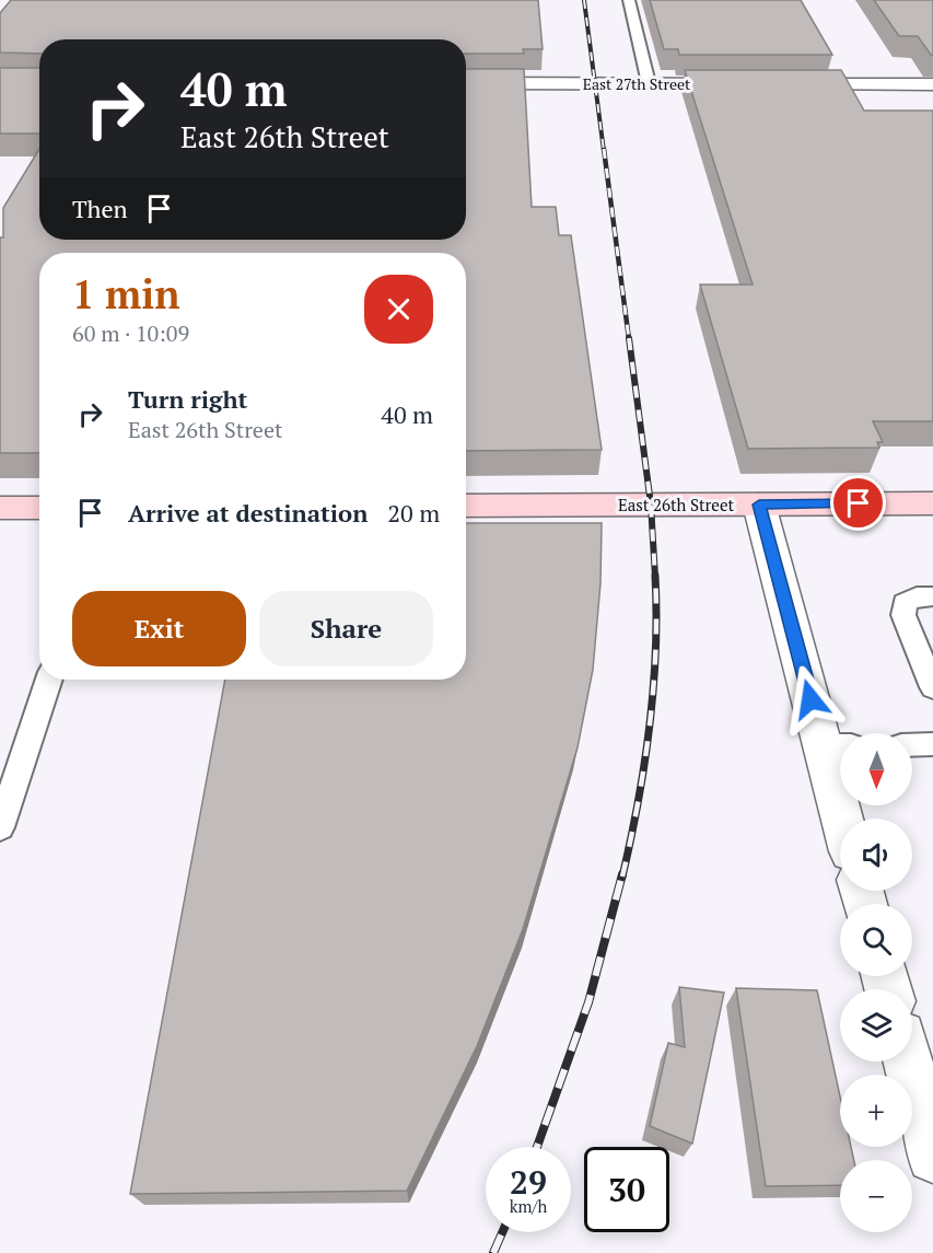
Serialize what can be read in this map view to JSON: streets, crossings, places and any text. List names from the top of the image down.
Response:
{
  "streets": {
    "street": ["East 27th Street", "East 26th Street"]
  },
  "north": "bottom",
  "page": {
    "turn": ["40 m", "East 26th Street"],
    "then": "Then",
    "heading": ["1 min", "60 m · 10:09"],
    "list": [
      {
        "name": "Turn right",
        "note": "East 26th Street",
        "value": "40 m"
      },
      {
        "name": "Arrive at destination",
        "value": "20 m"
      }
    ],
    "buttons": ["Exit", "Share"],
    "map_buttons": ["+", "−"],
    "speed": "29 km/h",
    "limit": "30"
  }
}
